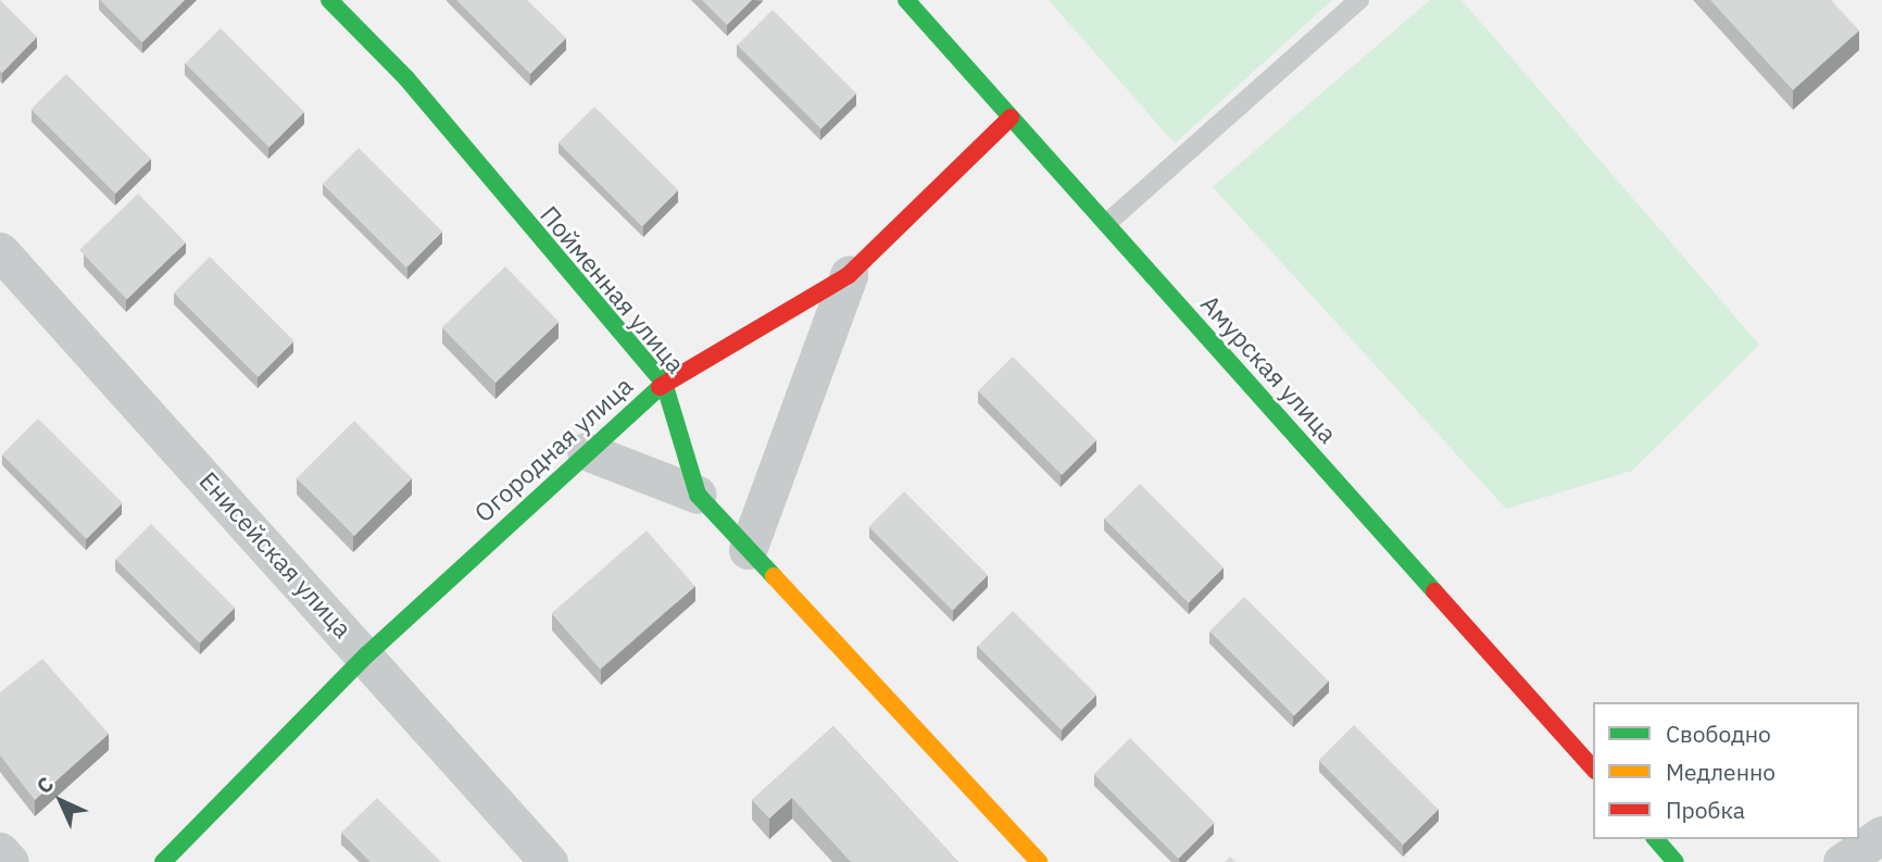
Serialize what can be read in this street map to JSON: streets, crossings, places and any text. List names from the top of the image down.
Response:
{
  "streets": {
    "street": [
      "Пойменная улица",
      "Амурская улица",
      "Огородная улица",
      "Енисейская улица"
    ]
  },
  "crossings": [
    ["Пойменная улица", "Огородная улица"],
    ["Амурская улица", "Огородная улица"],
    ["Огородная улица", "Енисейская улица"]
  ],
  "legend": ["Свободно", "Медленно", "Пробка"],
  "north": "top left"
}
